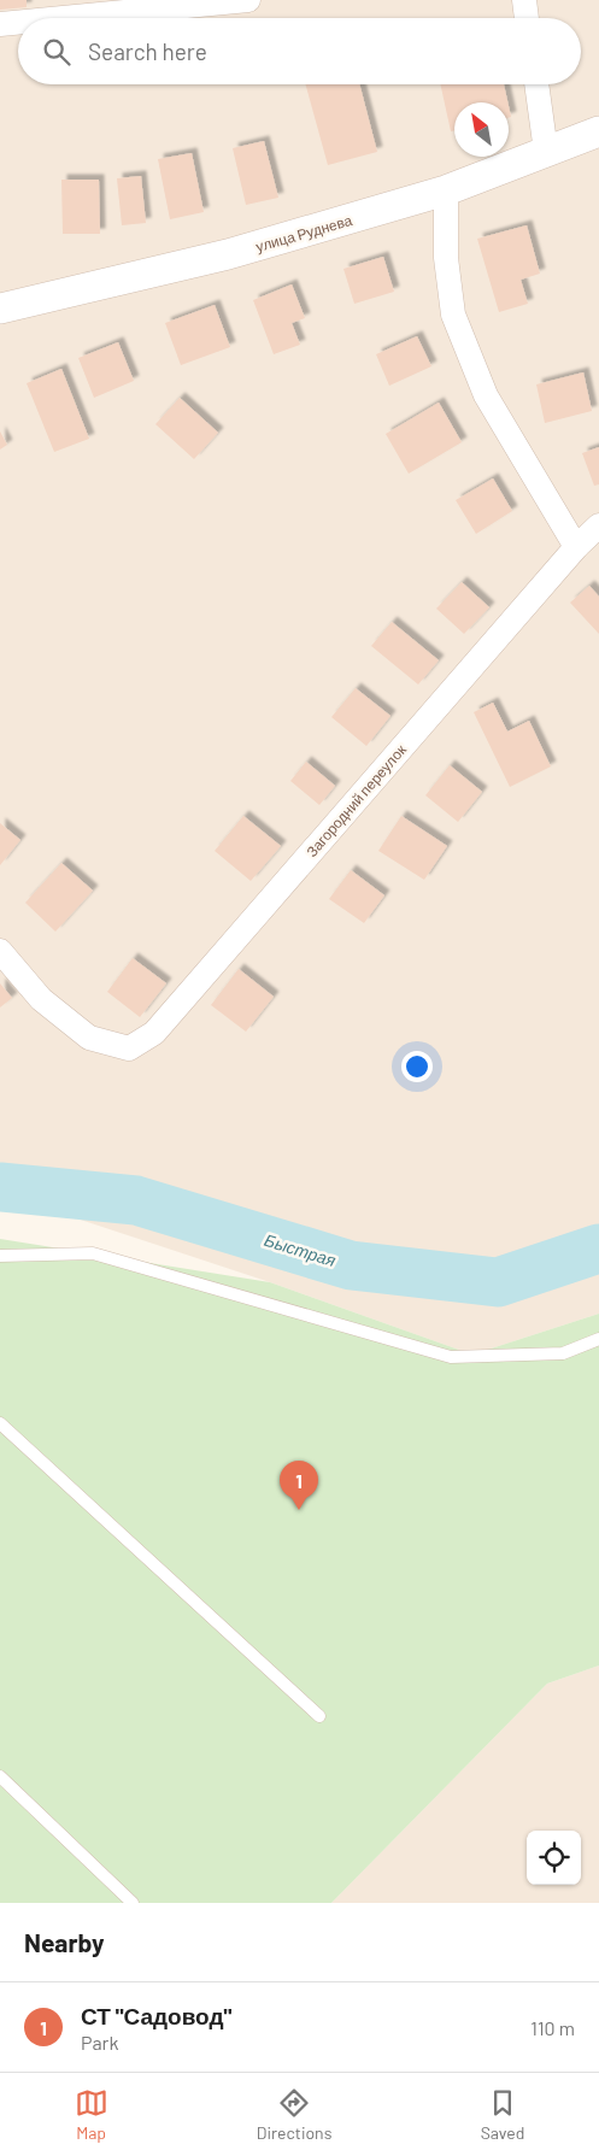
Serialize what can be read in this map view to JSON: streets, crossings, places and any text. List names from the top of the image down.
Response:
{
  "streets": {
    "street": ["улица Руднева", "Загородний переулок"]
  },
  "water": ["Быстрая"],
  "north": "top left",
  "page": {
    "search": "Search here",
    "pins": "1",
    "heading": "Nearby",
    "list": [
      {
        "mark": "1",
        "name": "СТ \"Садовод\"",
        "note": "Park",
        "value": "110 m"
      }
    ],
    "nav": ["Map", "Directions", "Saved"]
  }
}
